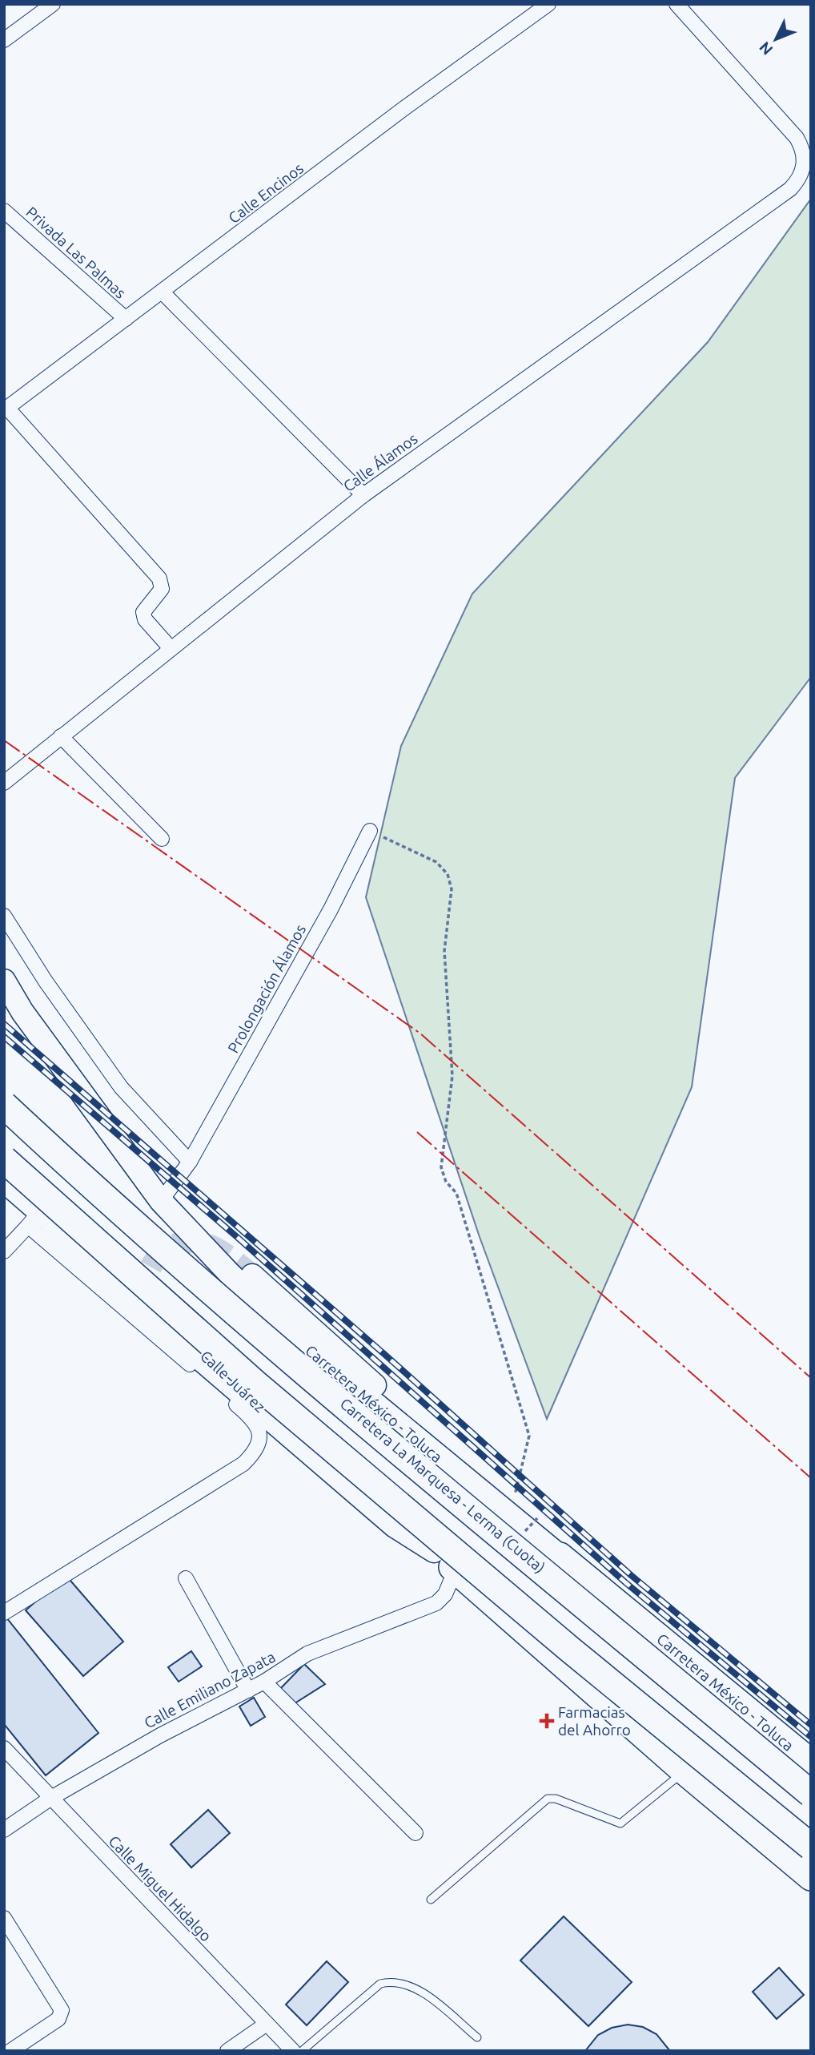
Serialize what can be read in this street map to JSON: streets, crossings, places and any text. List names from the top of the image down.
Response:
{
  "streets": {
    "highway": ["Carretera México - Toluca", "Carretera La Marquesa - Lerma (Cuota)"],
    "street": [
      "Calle Encinos",
      "Privada Las Palmas",
      "Calle Álamos",
      "Prolongación Álamos",
      "Calle Juárez",
      "Calle Emiliano Zapata",
      "Calle Miguel Hidalgo"
    ]
  },
  "crossings": [
    ["Calle Encinos", "Privada Las Palmas"],
    ["Prolongación Álamos", "Carretera México - Toluca"],
    ["Calle Emiliano Zapata", "Calle Miguel Hidalgo"]
  ],
  "places": {
    "health": ["Farmacias del Ahorro"]
  },
  "north": "bottom left"
}
